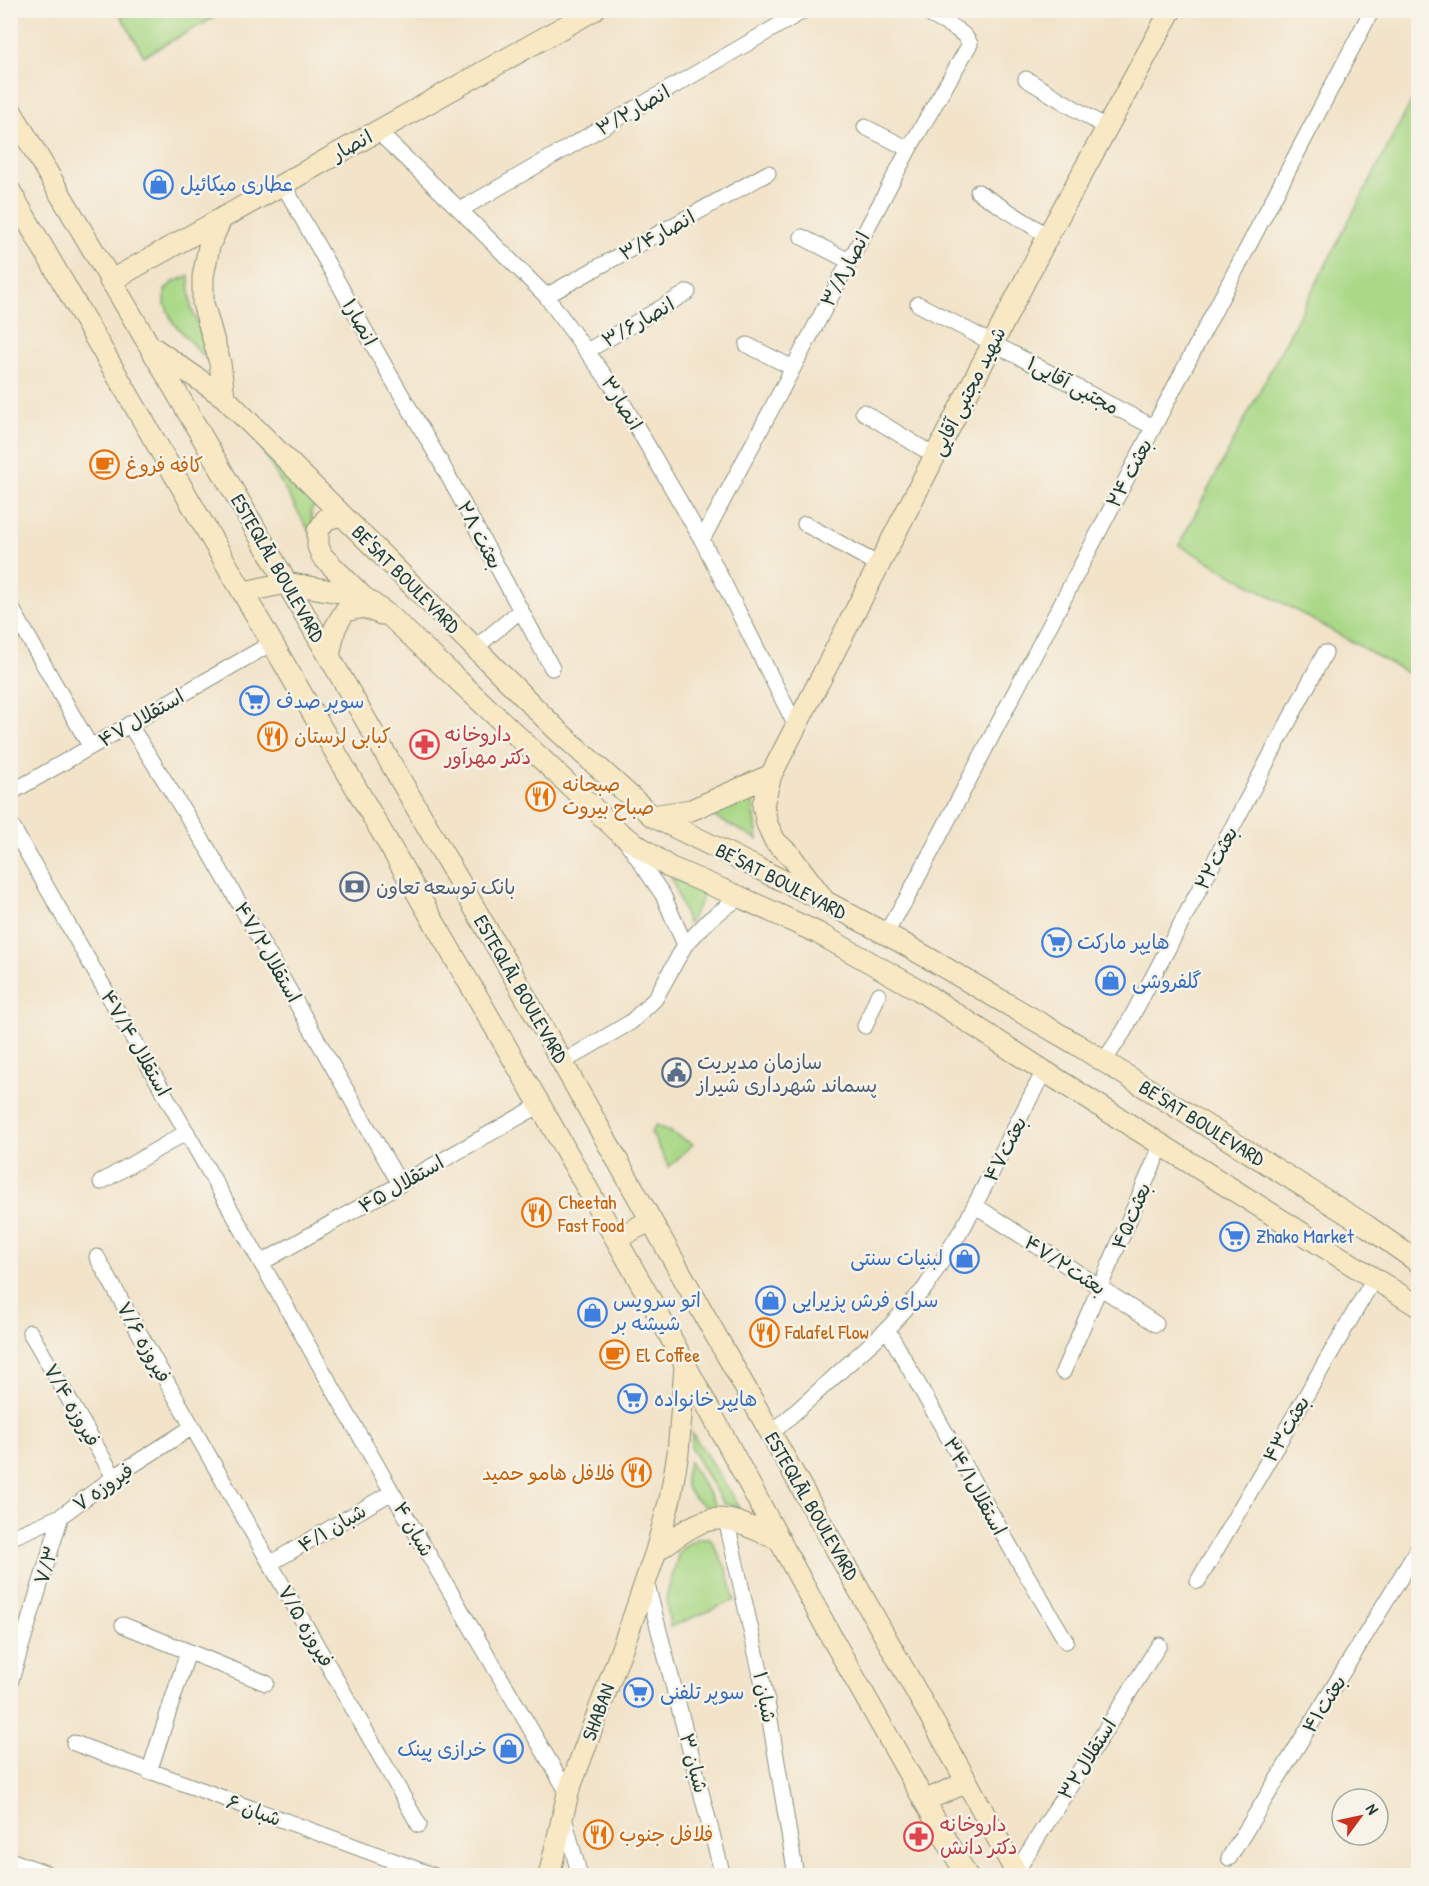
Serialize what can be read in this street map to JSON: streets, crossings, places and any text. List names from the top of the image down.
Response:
{
  "streets": {
    "main road": [
      "انصار",
      "شهید مجتبی آقایی",
      "ESTEQLĀL BOULEVARD",
      "BE'SAT BOULEVARD",
      "SHABAN"
    ],
    "street": [
      "انصار۳/۲",
      "انصار۳/۴",
      "انصار۳/۸",
      "انصار۱",
      "انصار۳/۶",
      "مجتبی آقایی۱",
      "انصار۳",
      "بعثت ۲۴",
      "بعثت ۲۸",
      "۴۷ استقلال",
      "بعثت۲۲",
      "استقلال۴۷/۲",
      "۴۷/۴ استقلال",
      "بعثت۴۷",
      "۴۵ استقلال",
      "بعثت۴۵",
      "بعثت۴۷/۲",
      "۷/۶ فیروزه",
      "۷/۴ فیروزه",
      "بعثت۴۳",
      "استقلال۳۴/۱",
      "۷ فیروزه",
      "۴/۱ شبان",
      "۴ شبان",
      "۷/۳",
      "۷/۵ فیروزه",
      "۱ شبان",
      "بعثت۴۱",
      "استقلال۳۲",
      "۳ شبان",
      "۶ شبان"
    ]
  },
  "crossings": [
    ["انصار۳/۲", "انصار۳"],
    ["انصار", "انصار۱"],
    ["انصار", "انصار۳"],
    ["انصار", "ESTEQLĀL BOULEVARD"],
    ["انصار۳/۴", "انصار۳"],
    ["انصار۳/۸", "انصار۳"],
    ["انصار۱", "بعثت ۲۸"],
    ["انصار۳/۶", "انصار۳"],
    ["مجتبی آقایی۱", "شهید مجتبی آقایی"],
    ["مجتبی آقایی۱", "بعثت ۲۴"],
    ["شهید مجتبی آقایی", "انصار۳"],
    ["شهید مجتبی آقایی", "BE'SAT BOULEVARD"],
    ["بعثت ۲۴", "BE'SAT BOULEVARD"],
    ["ESTEQLĀL BOULEVARD", "BE'SAT BOULEVARD"],
    ["ESTEQLĀL BOULEVARD", "۴۷ استقلال"],
    ["ESTEQLĀL BOULEVARD", "بعثت۴۷"],
    ["ESTEQLĀL BOULEVARD", "۴۵ استقلال"],
    ["ESTEQLĀL BOULEVARD", "SHABAN"],
    ["ESTEQLĀL BOULEVARD", "استقلال۳۲"],
    ["BE'SAT BOULEVARD", "بعثت۲۲"],
    ["BE'SAT BOULEVARD", "بعثت۴۷"],
    ["BE'SAT BOULEVARD", "بعثت۴۵"],
    ["BE'SAT BOULEVARD", "بعثت۴۳"],
    ["۴۷ استقلال", "استقلال۴۷/۲"],
    ["استقلال۴۷/۲", "۴۵ استقلال"],
    ["۴۷/۴ استقلال", "۴۵ استقلال"],
    ["۴۷/۴ استقلال", "۴ شبان"],
    ["بعثت۴۷", "بعثت۴۷/۲"],
    ["بعثت۴۷", "استقلال۳۴/۱"],
    ["۴۵ استقلال", "۴ شبان"],
    ["بعثت۴۵", "بعثت۴۷/۲"],
    ["۷/۶ فیروزه", "۷ فیروزه"],
    ["۷/۶ فیروزه", "۷/۵ فیروزه"],
    ["۷/۴ فیروزه", "۷ فیروزه"],
    ["۷ فیروزه", "۷/۳"],
    ["۷ فیروزه", "۷/۵ فیروزه"],
    ["۴/۱ شبان", "۴ شبان"],
    ["۴/۱ شبان", "۷/۵ فیروزه"],
    ["۴ شبان", "SHABAN"],
    ["SHABAN", "۳ شبان"]
  ],
  "places": {
    "shop": [
      "عطاری میکائیل",
      "گلفروشی",
      "لبنیات سنتی",
      "سرای فرش پزیرایی",
      "اتو سرویس شیشه بر",
      "خرازی پینک"
    ],
    "cafe": ["کافه فروغ", "El Coffee"],
    "supermarket": [
      "سوپر صدف",
      "هایپر مارکت",
      "Zhako Market",
      "هایپر خانواده",
      "سوپر تلفنی"
    ],
    "restaurant": [
      "کبابی لرستان",
      "صبحانه صباح بیروت",
      "Cheetah Fast Food",
      "Falafel Flow",
      "فلافل هامو حمید",
      "فلافل جنوب"
    ],
    "pharmacy": ["داروخانه دکتر مهرآور", "داروخانه دکتر دانش"],
    "bank": ["بانک توسعه تعاون"],
    "public building": ["سازمان مدیریت پسماند شهرداری شیراز"]
  },
  "north": "top right"
}
